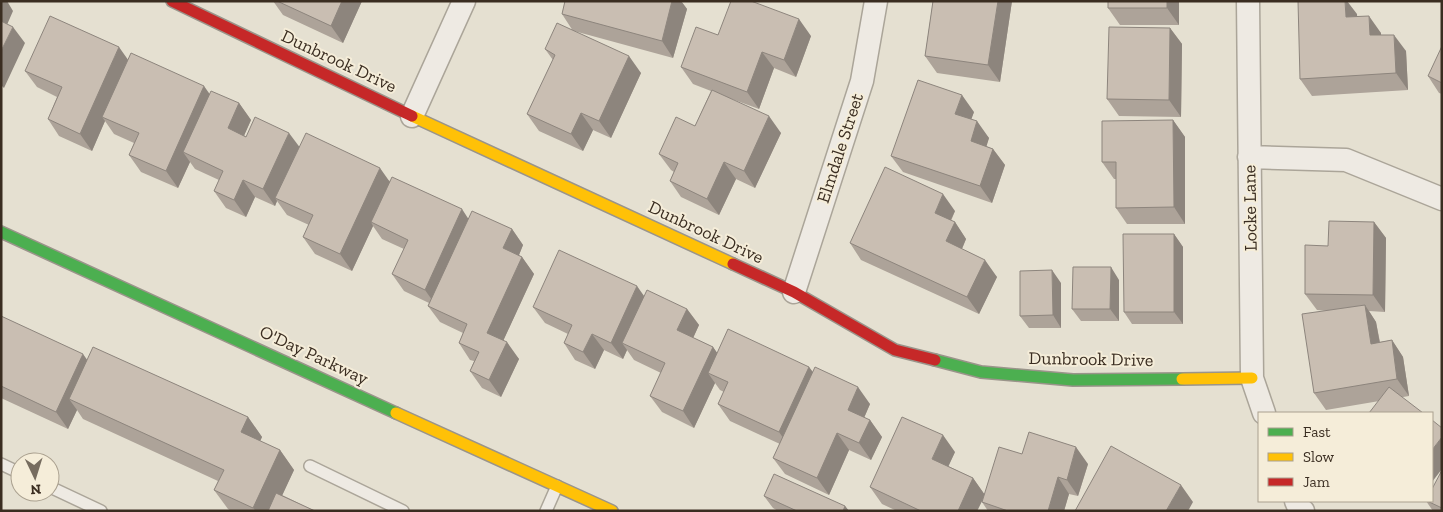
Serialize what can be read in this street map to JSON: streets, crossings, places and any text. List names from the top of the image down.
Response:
{
  "streets": {
    "street": [
      "Dunbrook Drive",
      "Elmdale Street",
      "Locke Lane",
      "O'Day Parkway"
    ]
  },
  "crossings": [
    ["Dunbrook Drive", "Elmdale Street"],
    ["Dunbrook Drive", "Locke Lane"]
  ],
  "legend": ["Fast", "Slow", "Jam"],
  "north": "bottom"
}
